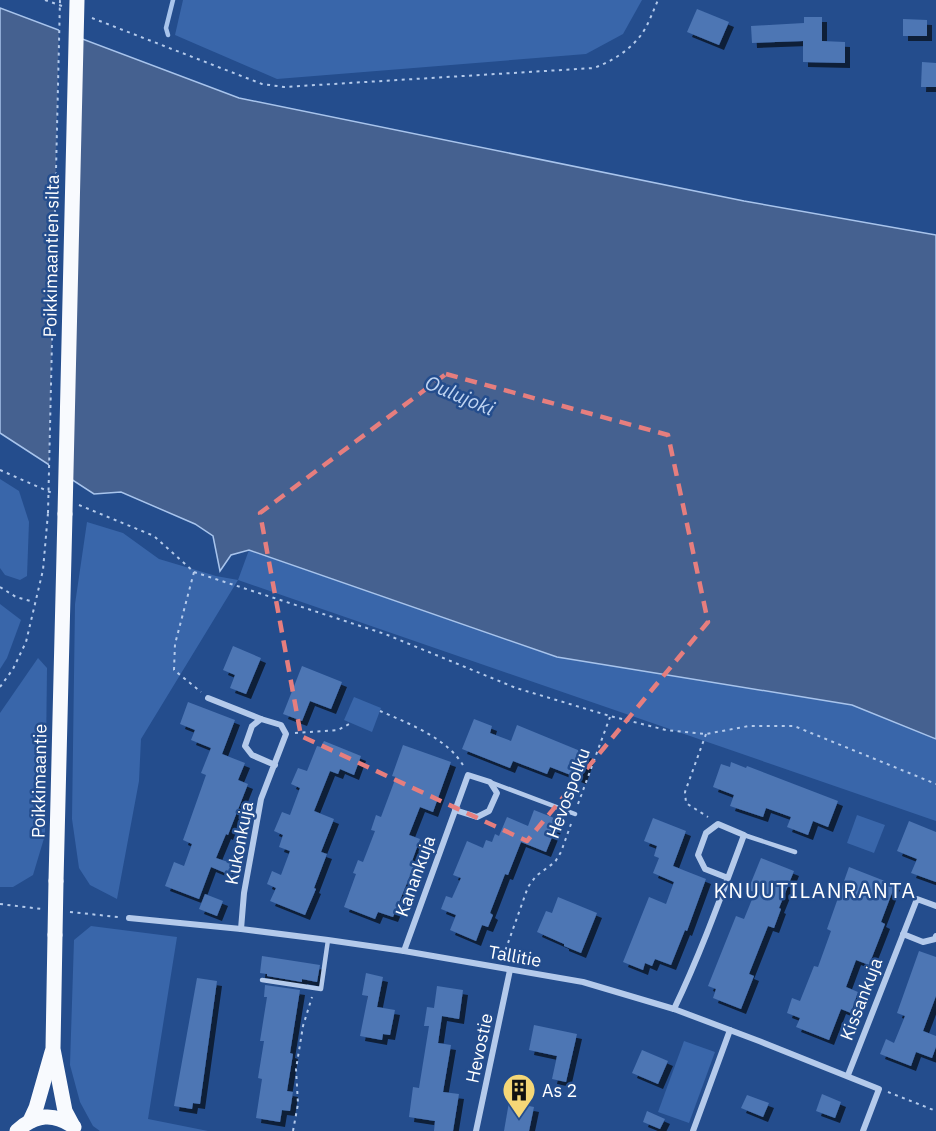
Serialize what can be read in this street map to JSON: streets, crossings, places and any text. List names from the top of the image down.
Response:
{
  "streets": {
    "main road": ["Poikkimaantien silta", "Poikkimaantie"],
    "street": [
      "Kukonkuja",
      "Kanankuja",
      "Tallitie",
      "Kissankuja",
      "Hevostie"
    ],
    "path": ["Hevospolku"]
  },
  "crossings": [
    ["Poikkimaantien silta", "Poikkimaantie"],
    ["Hevospolku", "Tallitie"],
    ["Kukonkuja", "Tallitie"],
    ["Kanankuja", "Tallitie"],
    ["Tallitie", "Kissankuja"],
    ["Tallitie", "Hevostie"]
  ],
  "districts": ["KNUUTILANRANTA"],
  "water": ["Oulujoki"],
  "places": {
    "building": ["As 2"]
  }
}
